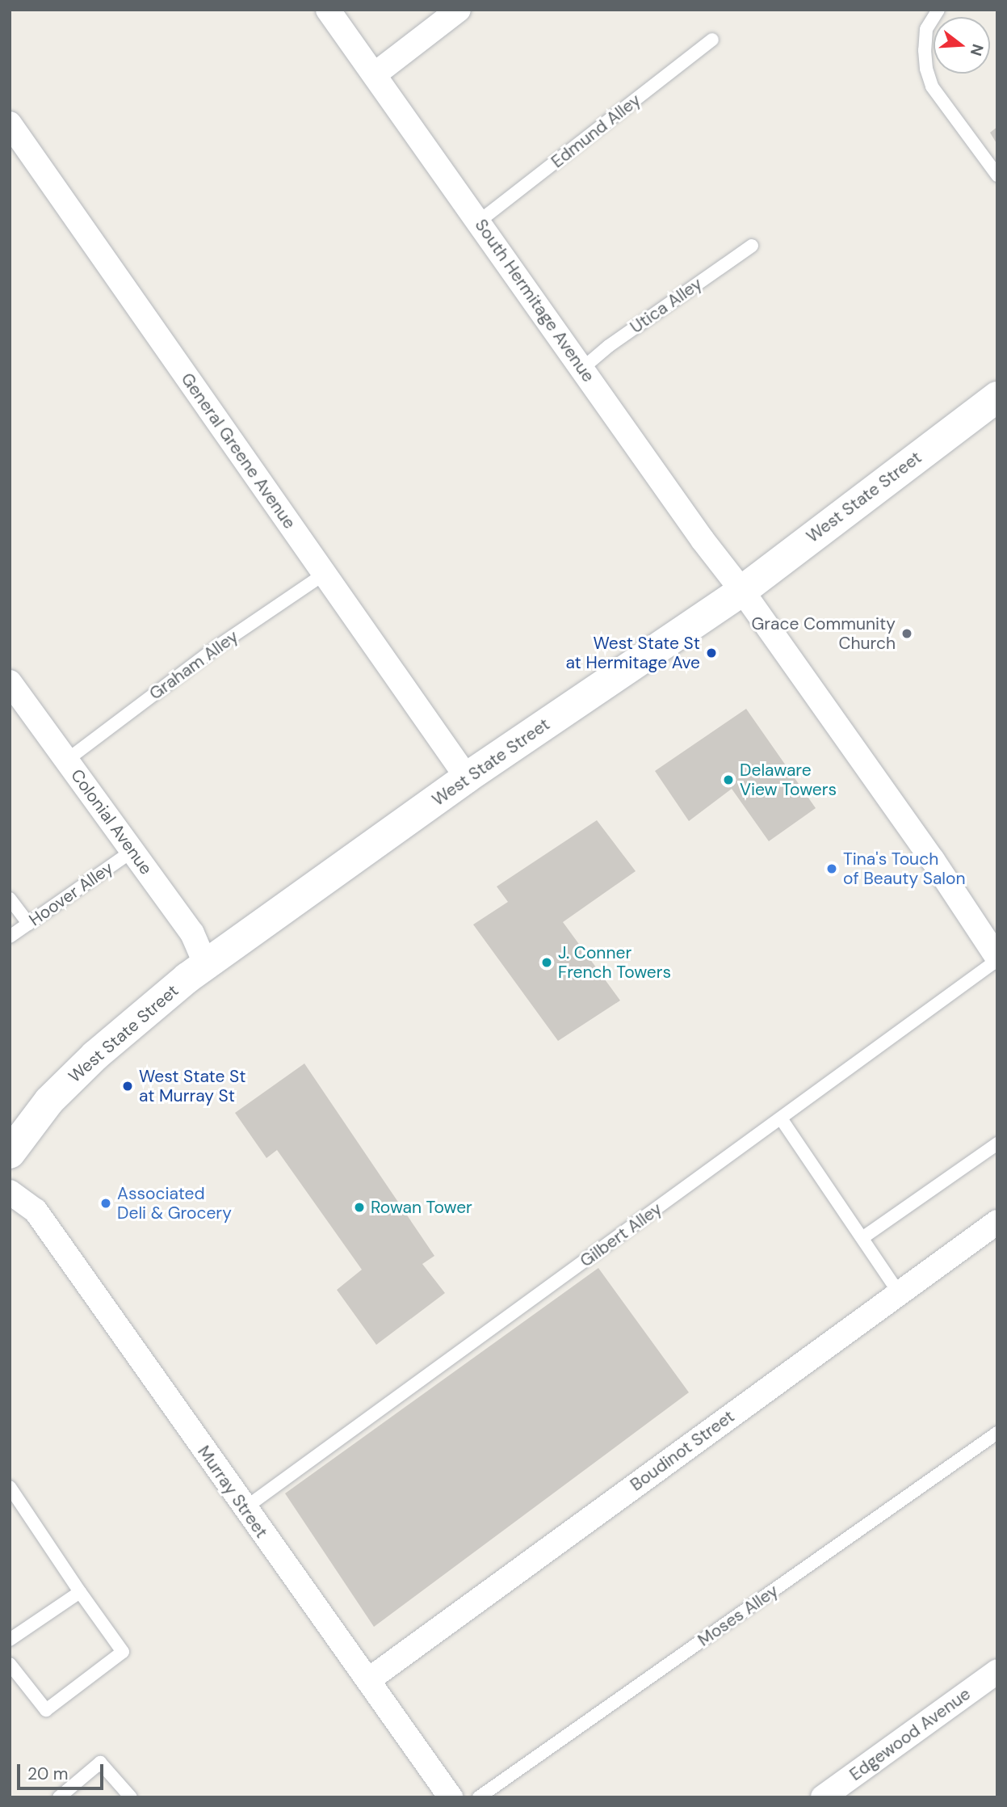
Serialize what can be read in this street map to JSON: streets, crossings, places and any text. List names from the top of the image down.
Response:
{
  "streets": {
    "street": [
      "South Hermitage Avenue",
      "General Greene Avenue",
      "West State Street",
      "Colonial Avenue",
      "Boudinot Street",
      "Murray Street",
      "Edgewood Avenue"
    ],
    "lane": [
      "Edmund Alley",
      "Utica Alley",
      "Graham Alley",
      "Hoover Alley",
      "Gilbert Alley",
      "Moses Alley"
    ]
  },
  "crossings": [
    ["Edmund Alley", "South Hermitage Avenue"],
    ["South Hermitage Avenue", "Utica Alley"],
    ["South Hermitage Avenue", "West State Street"],
    ["South Hermitage Avenue", "Gilbert Alley"],
    ["General Greene Avenue", "West State Street"],
    ["General Greene Avenue", "Graham Alley"],
    ["West State Street", "Colonial Avenue"],
    ["Graham Alley", "Colonial Avenue"],
    ["Colonial Avenue", "Hoover Alley"],
    ["Gilbert Alley", "Murray Street"],
    ["Boudinot Street", "Murray Street"]
  ],
  "places": [
    "Grace Community Church",
    "West State St at Hermitage Ave",
    "Delaware View Towers",
    "Tina's Touch of Beauty Salon",
    "J. Conner French Towers",
    "West State St at Murray St",
    "Associated Deli & Grocery",
    "Rowan Tower"
  ],
  "scale_bar": "20 m",
  "north": "right"
}
